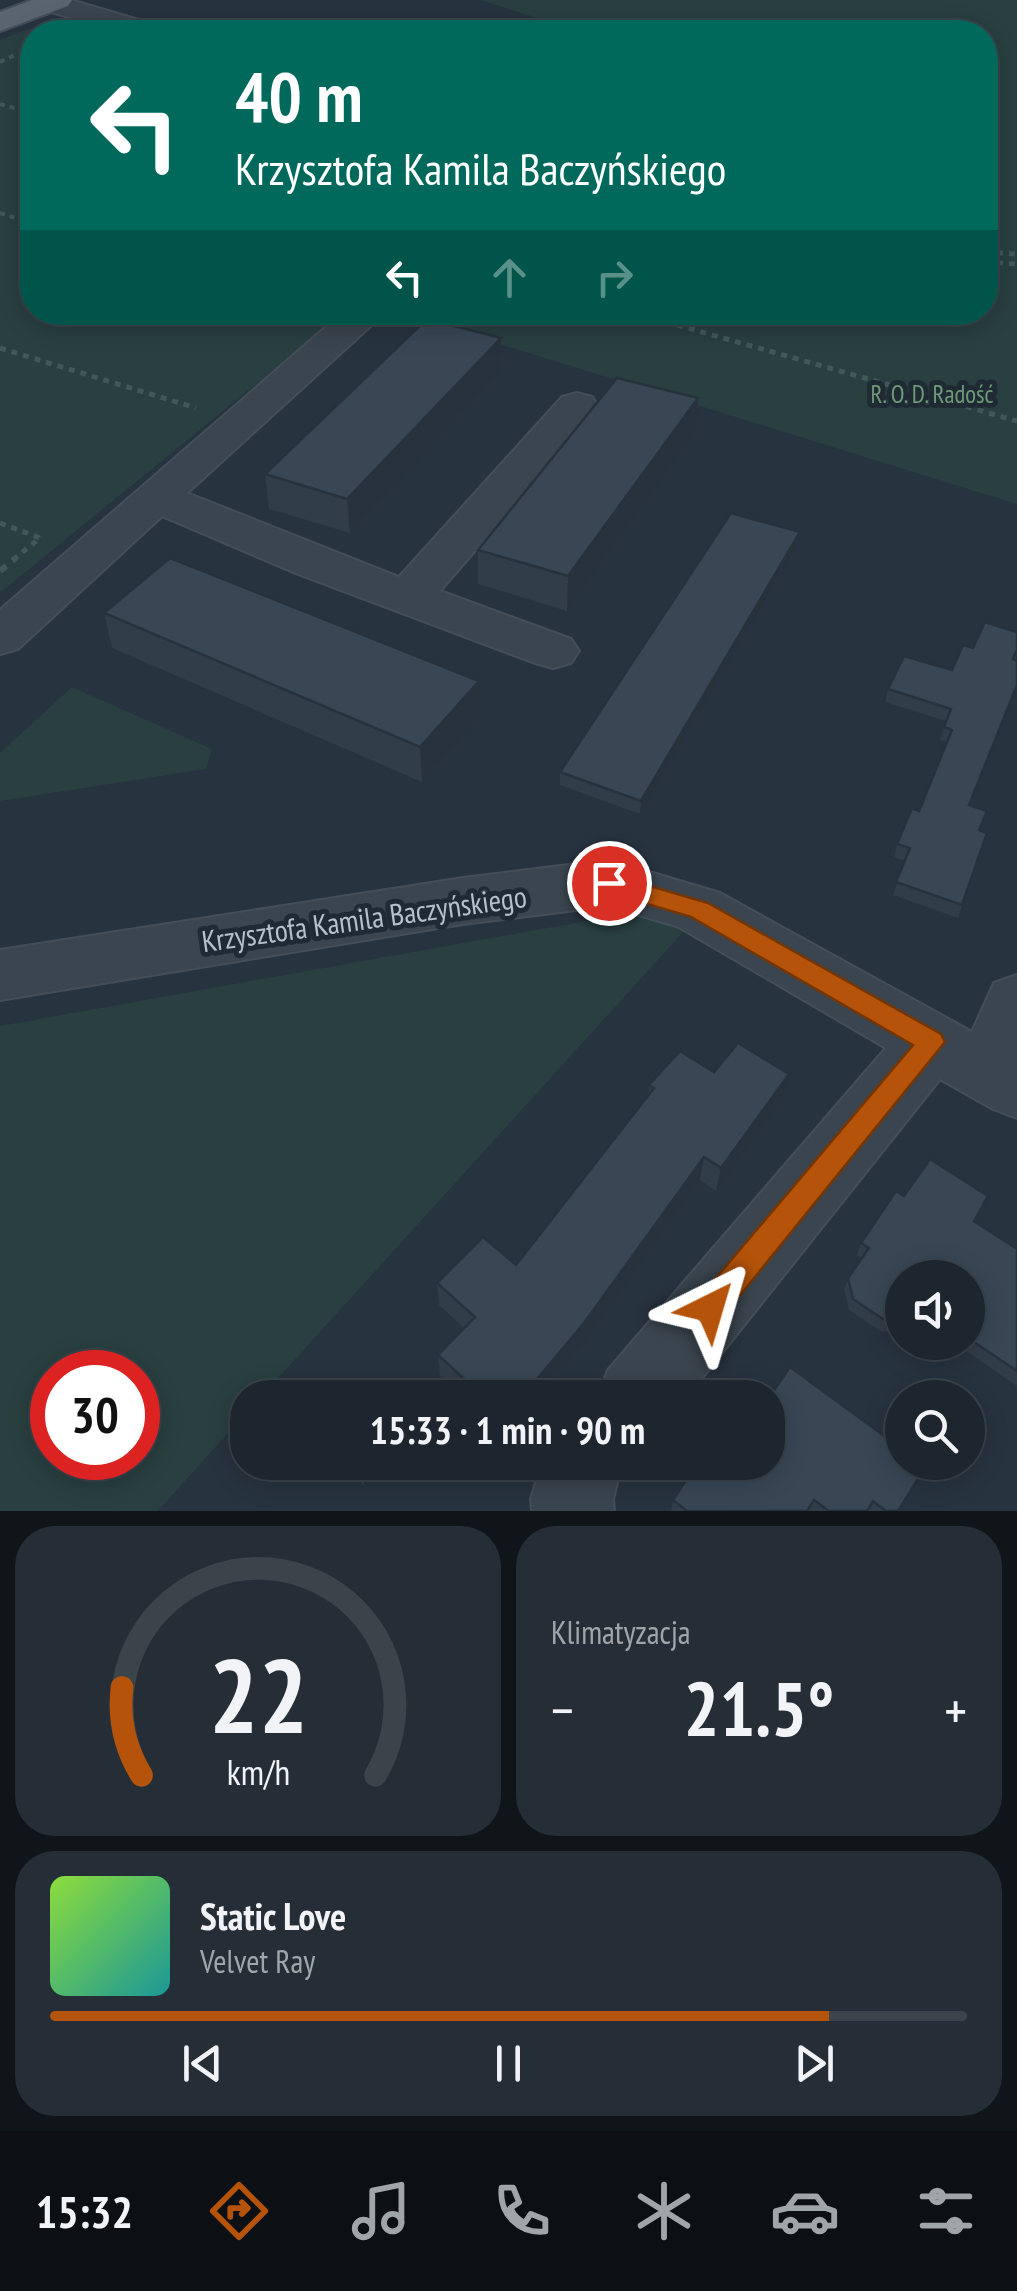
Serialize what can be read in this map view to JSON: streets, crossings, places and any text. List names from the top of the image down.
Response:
{
  "streets": {
    "street": ["Krzysztofa Kamila Baczyńskiego"]
  },
  "parks": ["R. O. D. Radość"],
  "page": {
    "turn": ["40 m", "Krzysztofa Kamila Baczyńskiego"],
    "limit": "30",
    "trip": "15:33 · 1 min · 90 m",
    "tile": "Klimatyzacja",
    "heat": ["−", "21.5°", "+"],
    "song": ["Static Love", "Velvet Ray"],
    "tabs": "15:32",
    "gauge": ["22", "km/h"]
  }
}
